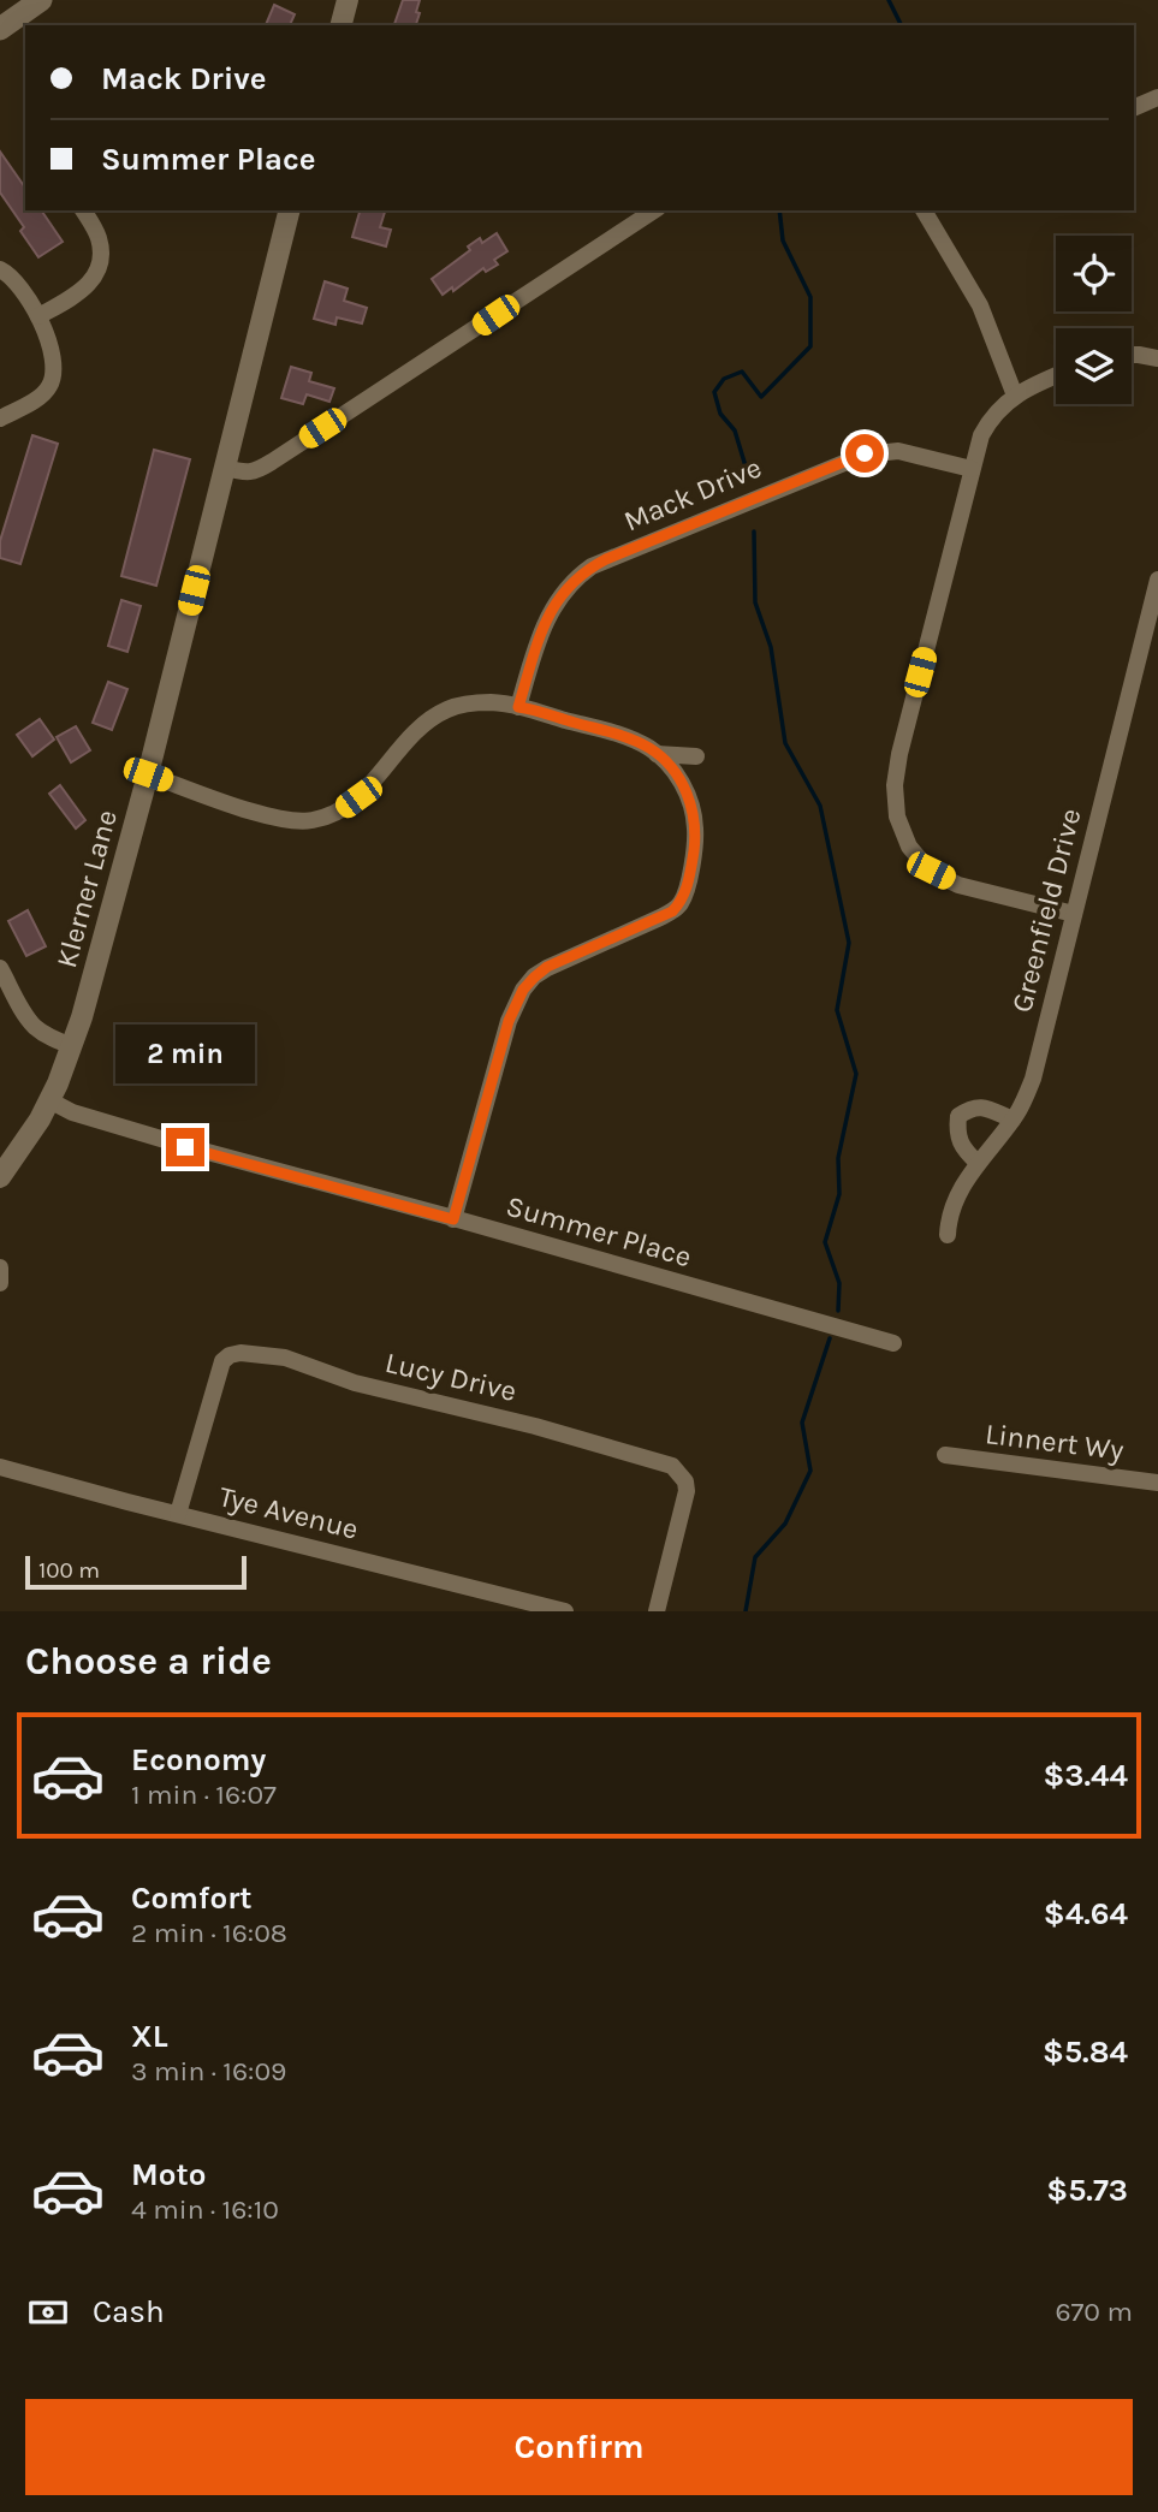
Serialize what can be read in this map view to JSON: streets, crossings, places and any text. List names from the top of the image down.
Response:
{
  "streets": {
    "street": [
      "Mack Drive",
      "Klerner Lane",
      "Greenfield Drive",
      "Summer Place",
      "Lucy Drive",
      "Linnert Wy",
      "Tye Avenue"
    ]
  },
  "crossings": [
    ["Klerner Lane", "Summer Place"],
    ["Lucy Drive", "Tye Avenue"]
  ],
  "scale_bar": "100 m",
  "page": {
    "banner": ["Mack Drive", "Summer Place"],
    "bubble": "2 min",
    "scale": "100 m",
    "heading": "Choose a ride",
    "list": [
      {
        "name": "Economy",
        "note": "1 min · 16:07",
        "value": "$3.44"
      },
      {
        "name": "Comfort",
        "note": "2 min · 16:08",
        "value": "$4.64"
      },
      {
        "name": "XL",
        "note": "3 min · 16:09",
        "value": "$5.84"
      },
      {
        "name": "Moto",
        "note": "4 min · 16:10",
        "value": "$5.73"
      }
    ],
    "pay": ["Cash", "670 m"],
    "buttons": "Confirm"
  }
}
